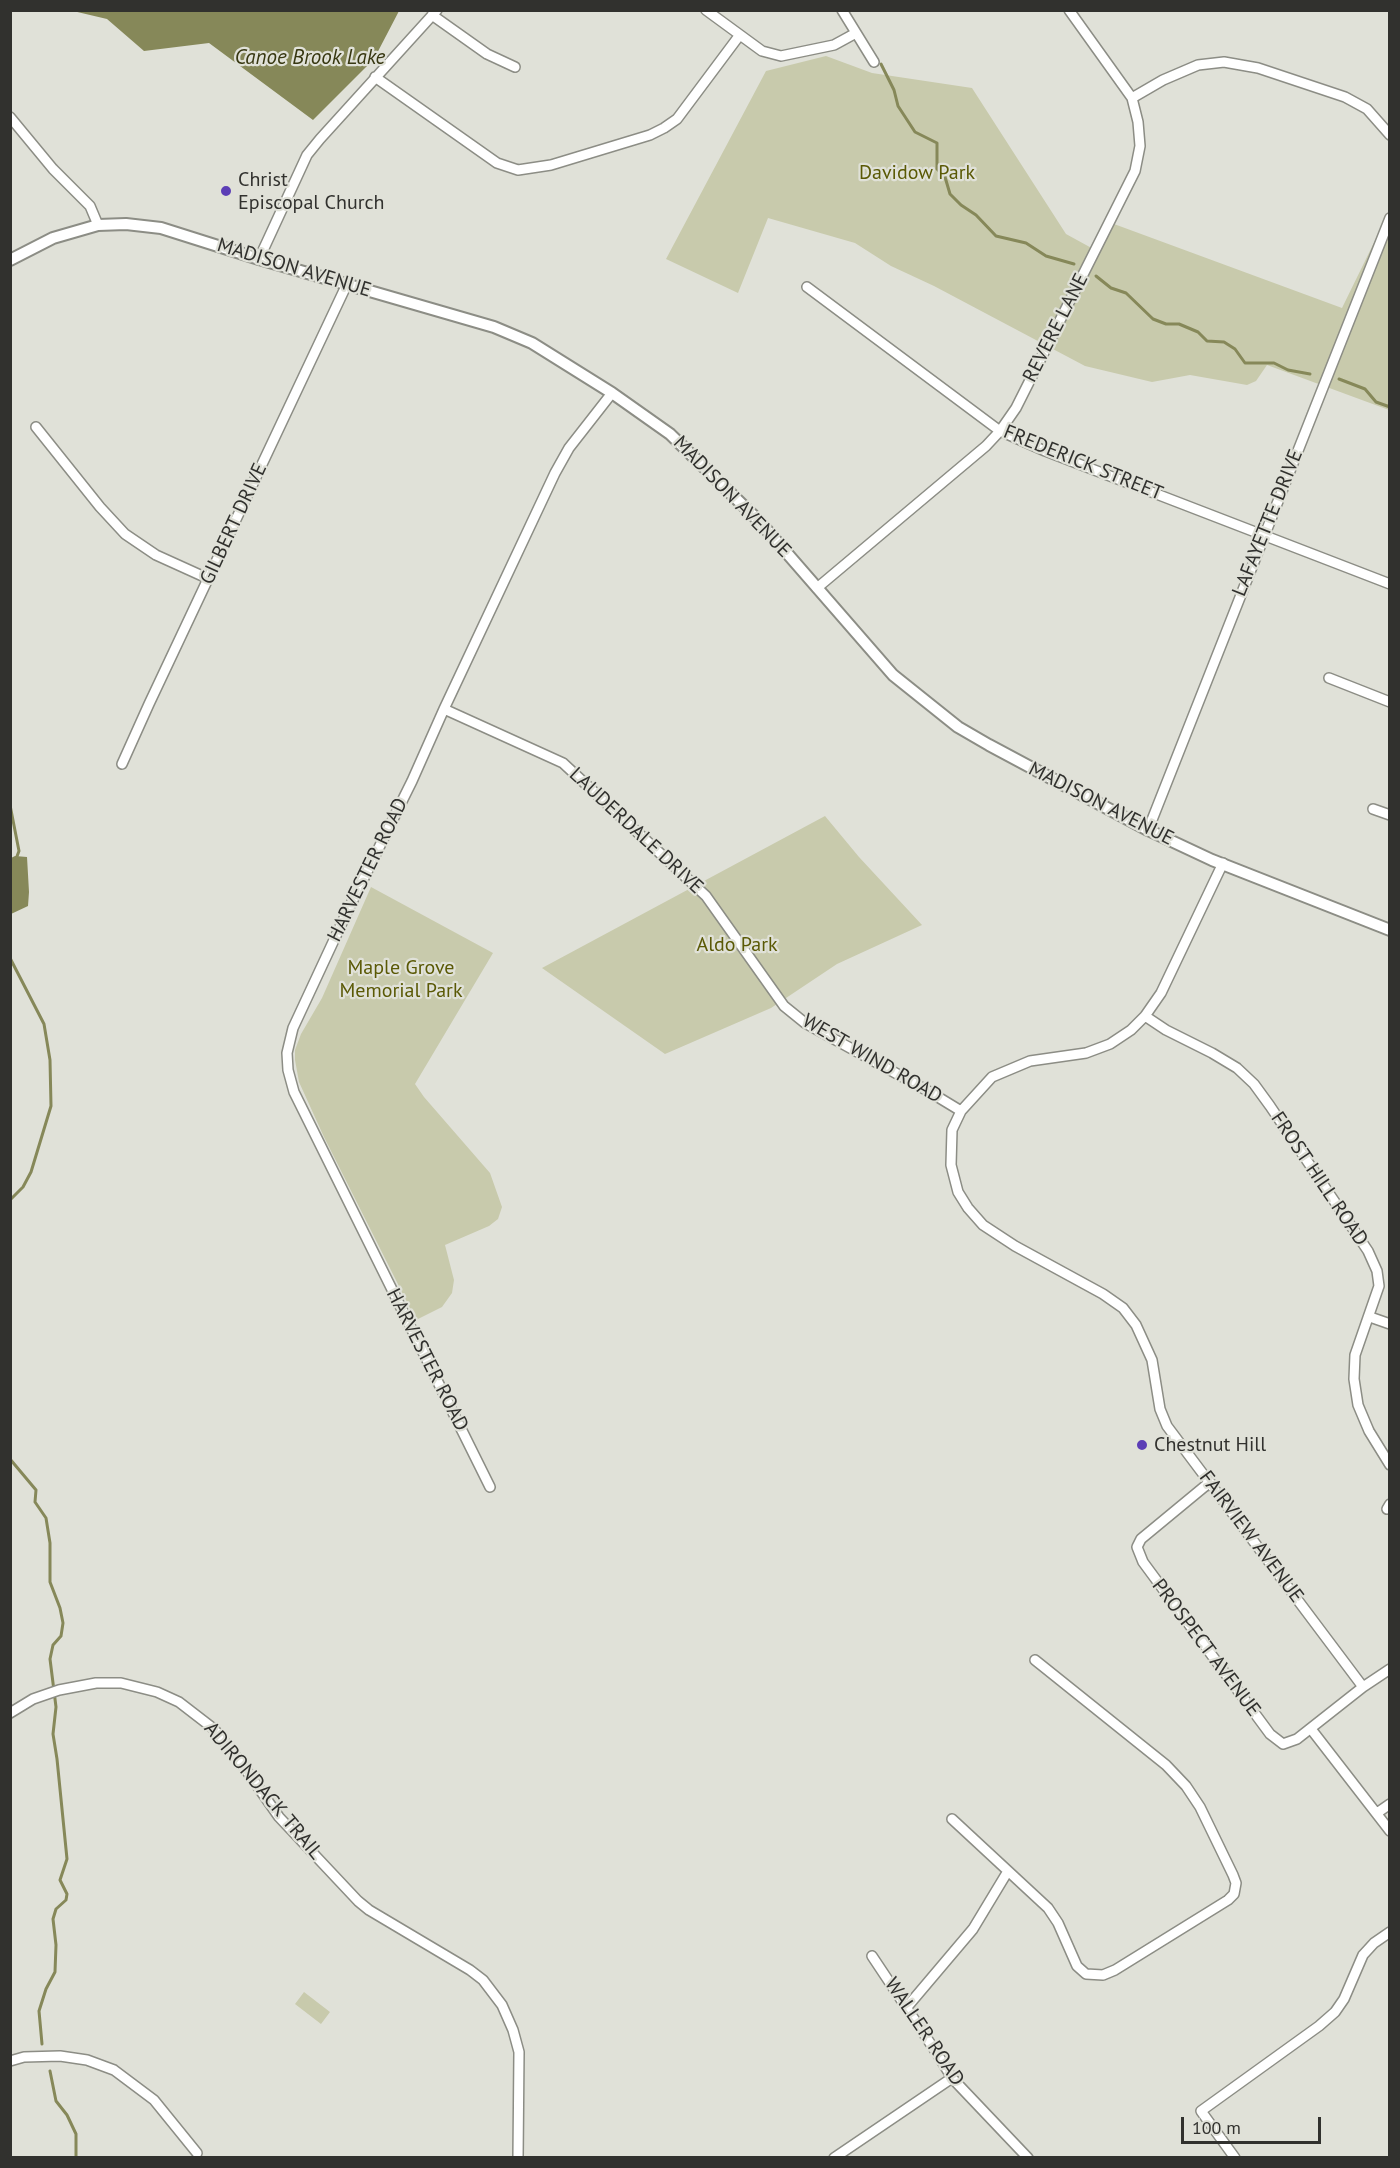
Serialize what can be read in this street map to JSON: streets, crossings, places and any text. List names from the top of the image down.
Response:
{
  "streets": {
    "street": [
      "MADISON AVENUE",
      "REVERE LANE",
      "FREDERICK STREET",
      "LAFAYETTE DRIVE",
      "GILBERT DRIVE",
      "LAUDERDALE DRIVE",
      "HARVESTER ROAD",
      "WEST WIND ROAD",
      "FROST HILL ROAD",
      "FAIRVIEW AVENUE",
      "PROSPECT AVENUE",
      "ADIRONDACK TRAIL",
      "WALLER ROAD"
    ]
  },
  "crossings": [
    ["MADISON AVENUE", "REVERE LANE"],
    ["MADISON AVENUE", "LAFAYETTE DRIVE"],
    ["MADISON AVENUE", "GILBERT DRIVE"],
    ["MADISON AVENUE", "HARVESTER ROAD"],
    ["MADISON AVENUE", "FAIRVIEW AVENUE"],
    ["REVERE LANE", "FREDERICK STREET"],
    ["FREDERICK STREET", "LAFAYETTE DRIVE"],
    ["LAUDERDALE DRIVE", "HARVESTER ROAD"],
    ["LAUDERDALE DRIVE", "WEST WIND ROAD"],
    ["WEST WIND ROAD", "FAIRVIEW AVENUE"],
    ["FROST HILL ROAD", "FAIRVIEW AVENUE"],
    ["FAIRVIEW AVENUE", "PROSPECT AVENUE"]
  ],
  "water": ["Canoe Brook Lake"],
  "parks": ["Davidow Park", "Aldo Park", "Maple Grove Memorial Park"],
  "places": ["Christ Episcopal Church", "Chestnut Hill"],
  "scale_bar": "100 m"
}
